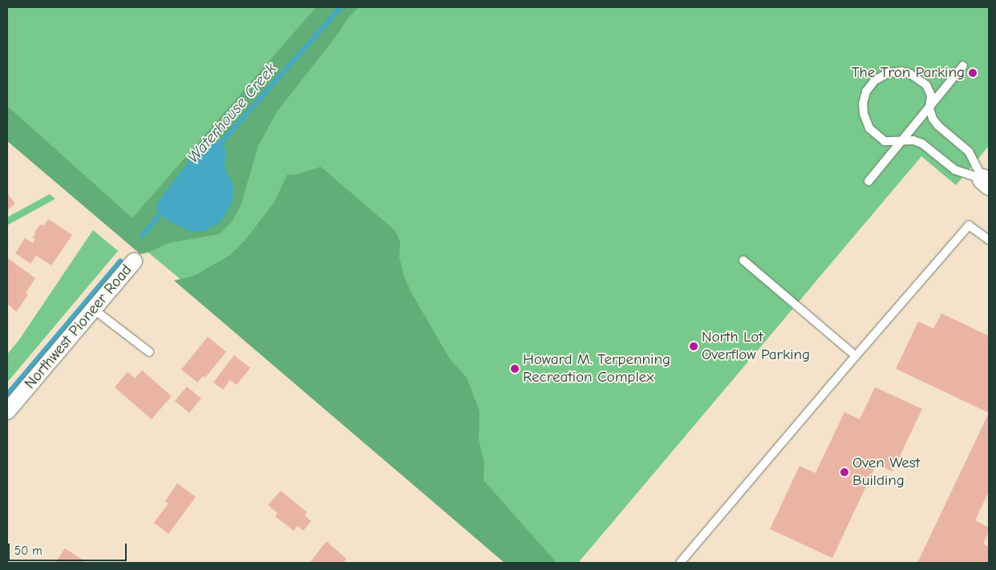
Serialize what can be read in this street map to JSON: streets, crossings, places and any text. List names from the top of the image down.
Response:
{
  "streets": {
    "street": ["Northwest Pioneer Road"]
  },
  "water": ["Waterhouse Creek"],
  "places": [
    "The Tron Parking",
    "North Lot Overflow Parking",
    "Howard M. Terpenning Recreation Complex",
    "Oven West Building"
  ],
  "scale_bar": "50 m"
}
